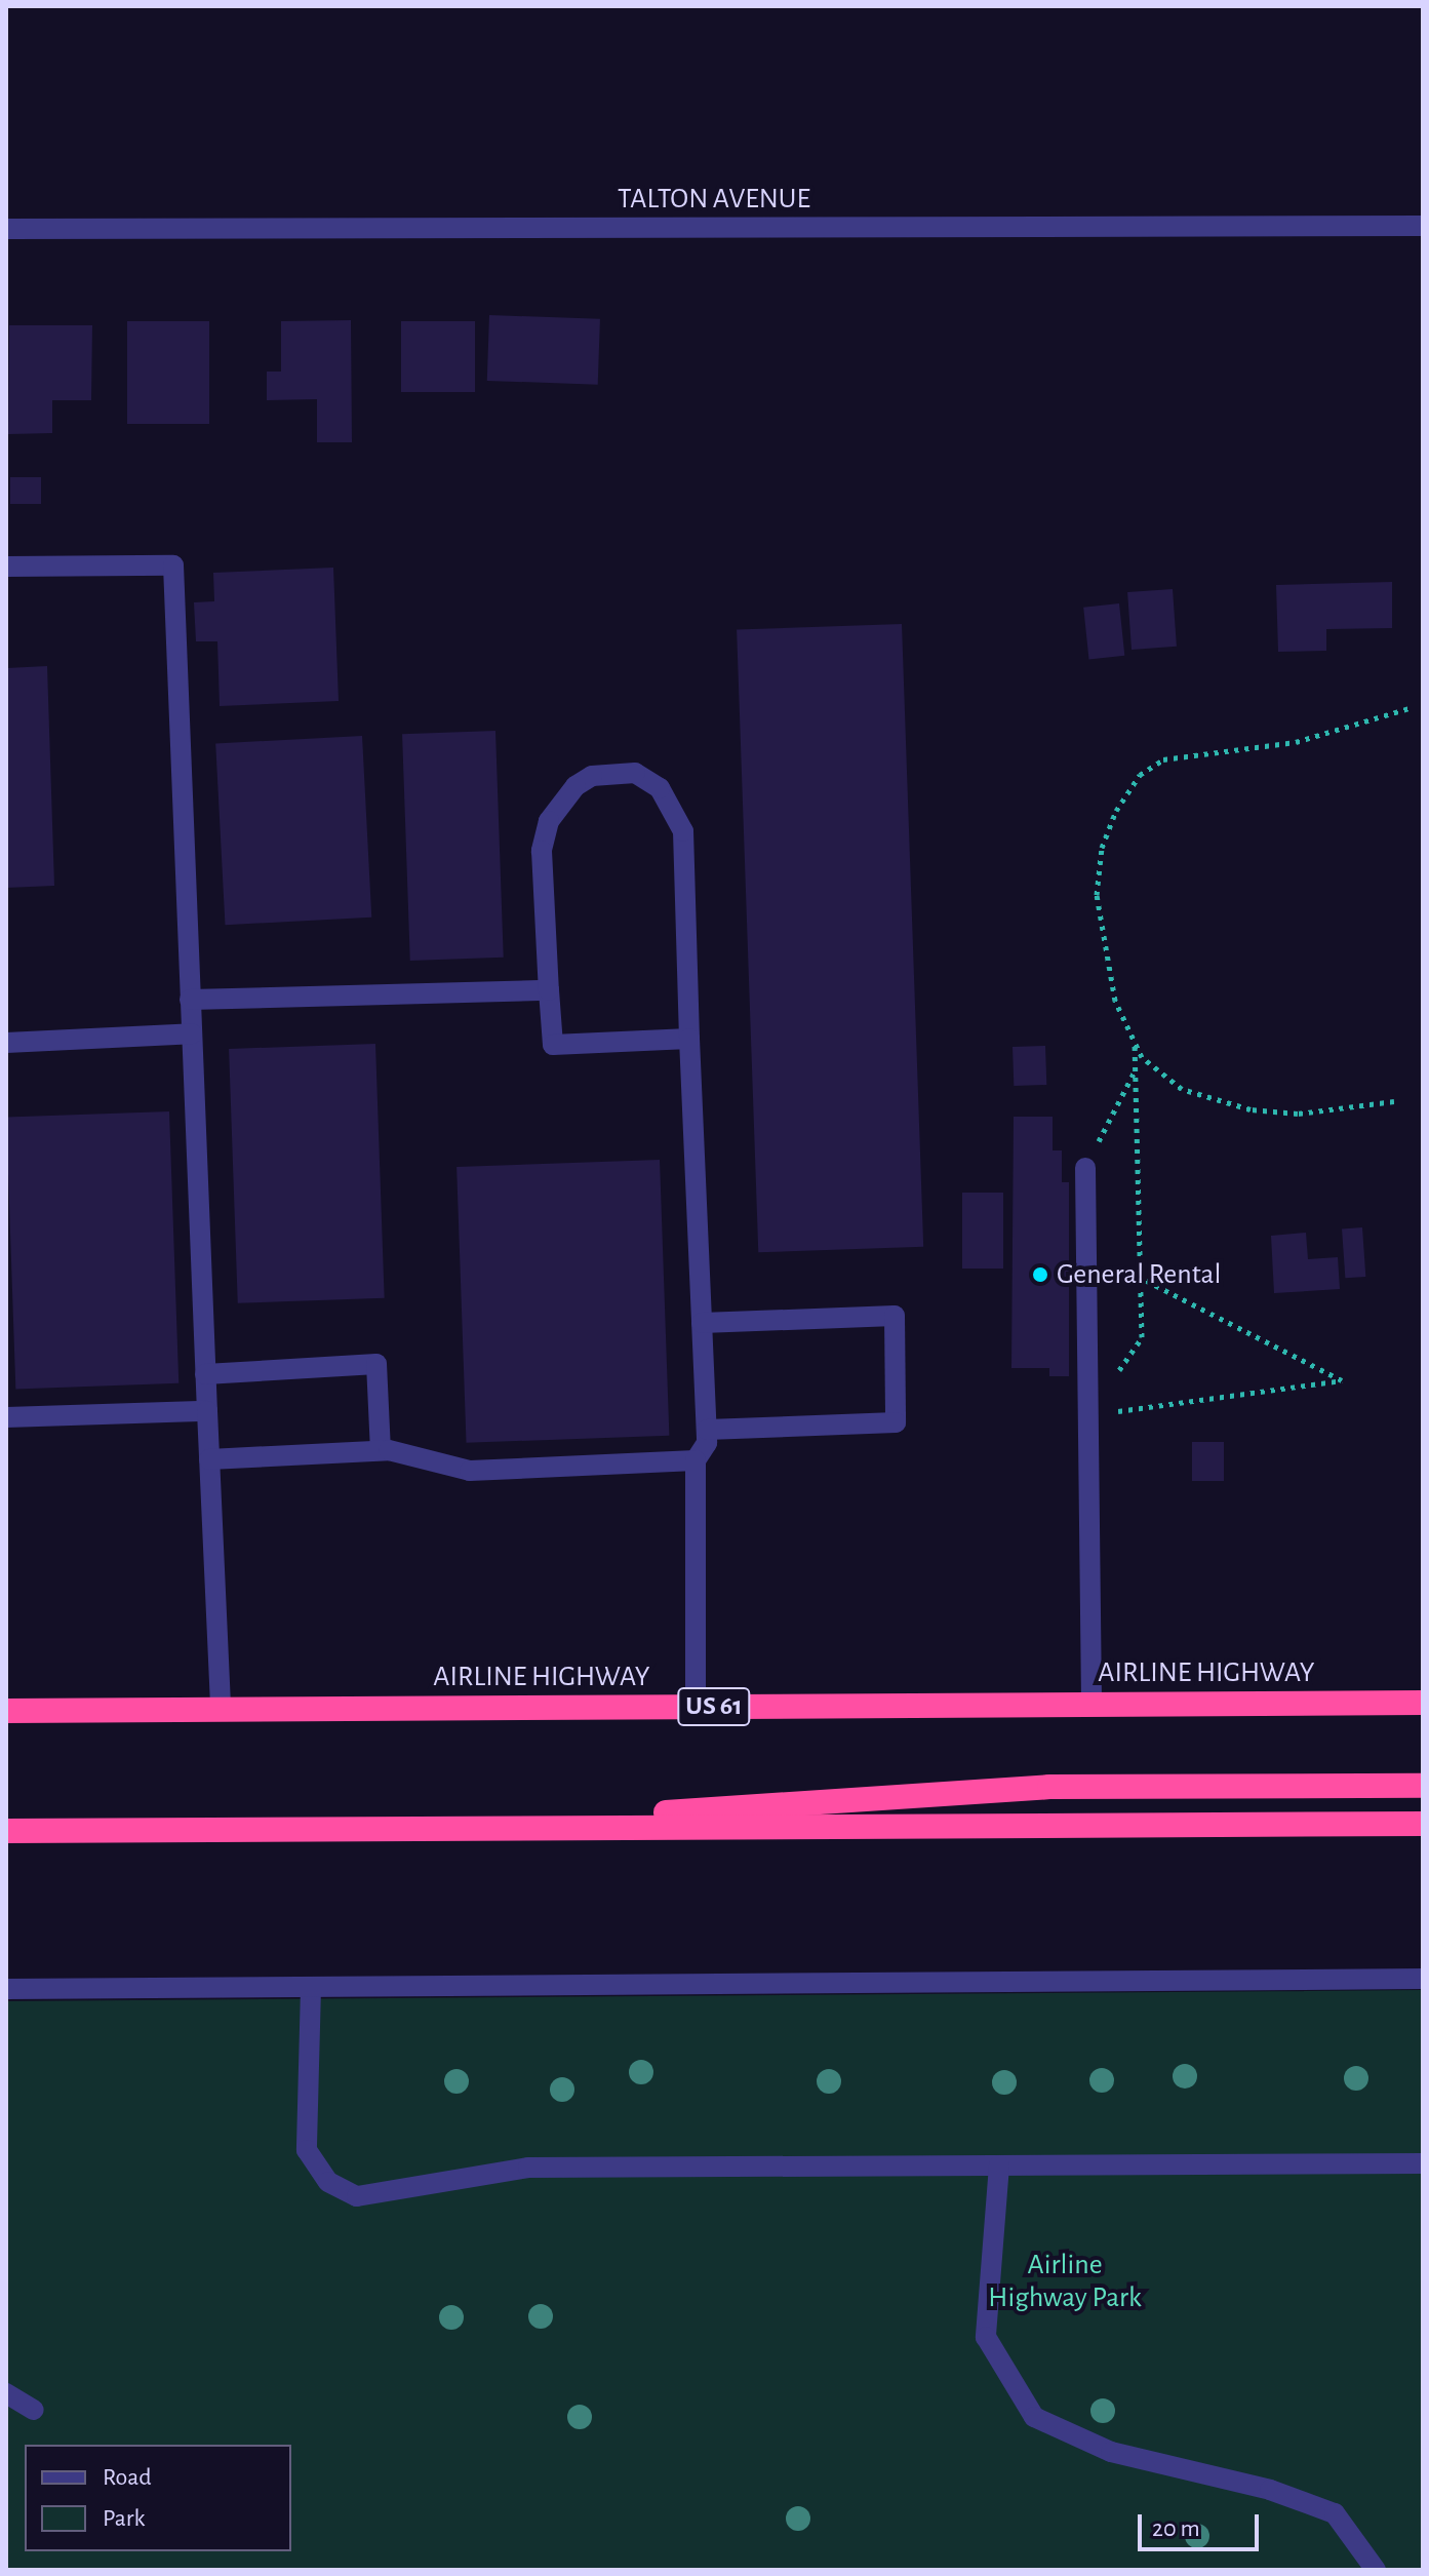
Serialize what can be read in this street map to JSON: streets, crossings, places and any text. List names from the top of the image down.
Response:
{
  "streets": {
    "highway": ["AIRLINE HIGHWAY", "US 61"],
    "street": ["TALTON AVENUE"]
  },
  "parks": ["Airline Highway Park"],
  "places": ["General Rental"],
  "legend": ["Road", "Park"],
  "scale_bar": "20 m"
}
